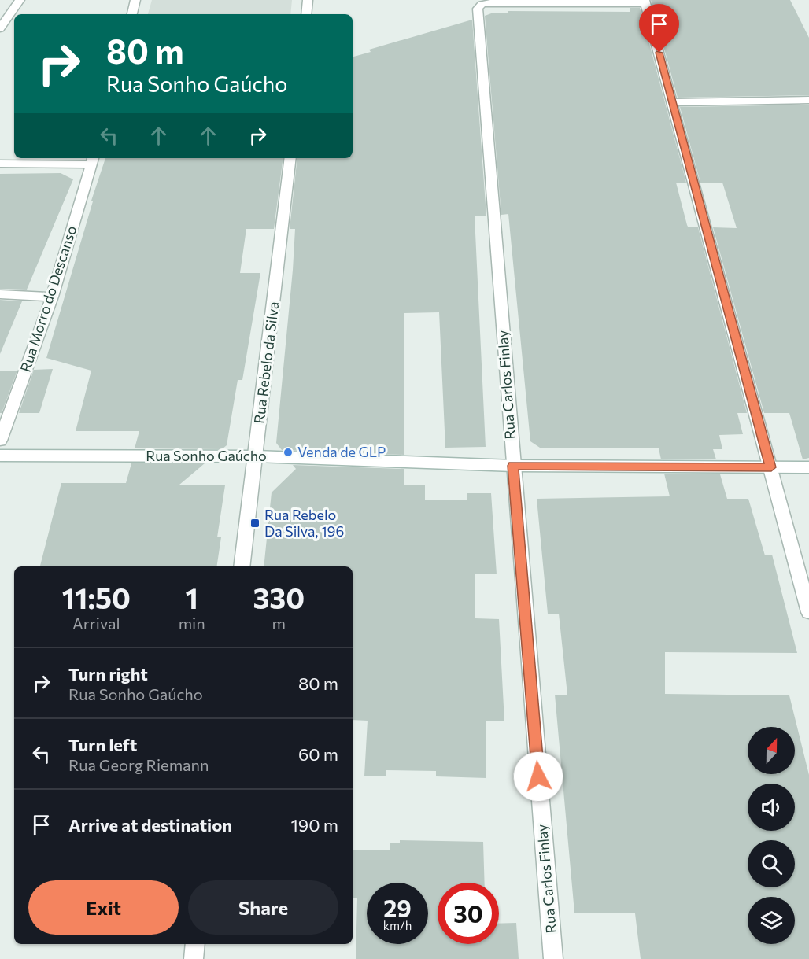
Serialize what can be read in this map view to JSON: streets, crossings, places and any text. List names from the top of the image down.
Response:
{
  "streets": {
    "street": [
      "Rua Morro do Descanso",
      "Rua Rebelo da Silva",
      "Rua Carlos Finlay",
      "Rua Sonho Gaúcho"
    ]
  },
  "crossings": [
    ["Rua Rebelo da Silva", "Rua Sonho Gaúcho"],
    ["Rua Carlos Finlay", "Rua Sonho Gaúcho"]
  ],
  "places": {
    "other": ["Venda de GLP"],
    "transit": ["Rua Rebelo Da Silva, 196"]
  },
  "north": "top",
  "page": {
    "turn": ["80 m", "Rua Sonho Gaúcho"],
    "eta": [
      "11:50",
      "Arrival",
      "1",
      "min",
      "330",
      "m"
    ],
    "list": [
      {
        "name": "Turn right",
        "note": "Rua Sonho Gaúcho",
        "value": "80 m"
      },
      {
        "name": "Turn left",
        "note": "Rua Georg Riemann",
        "value": "60 m"
      },
      {
        "name": "Arrive at destination",
        "value": "190 m"
      }
    ],
    "buttons": ["Exit", "Share"],
    "speed": "29 km/h",
    "limit": "30"
  }
}
